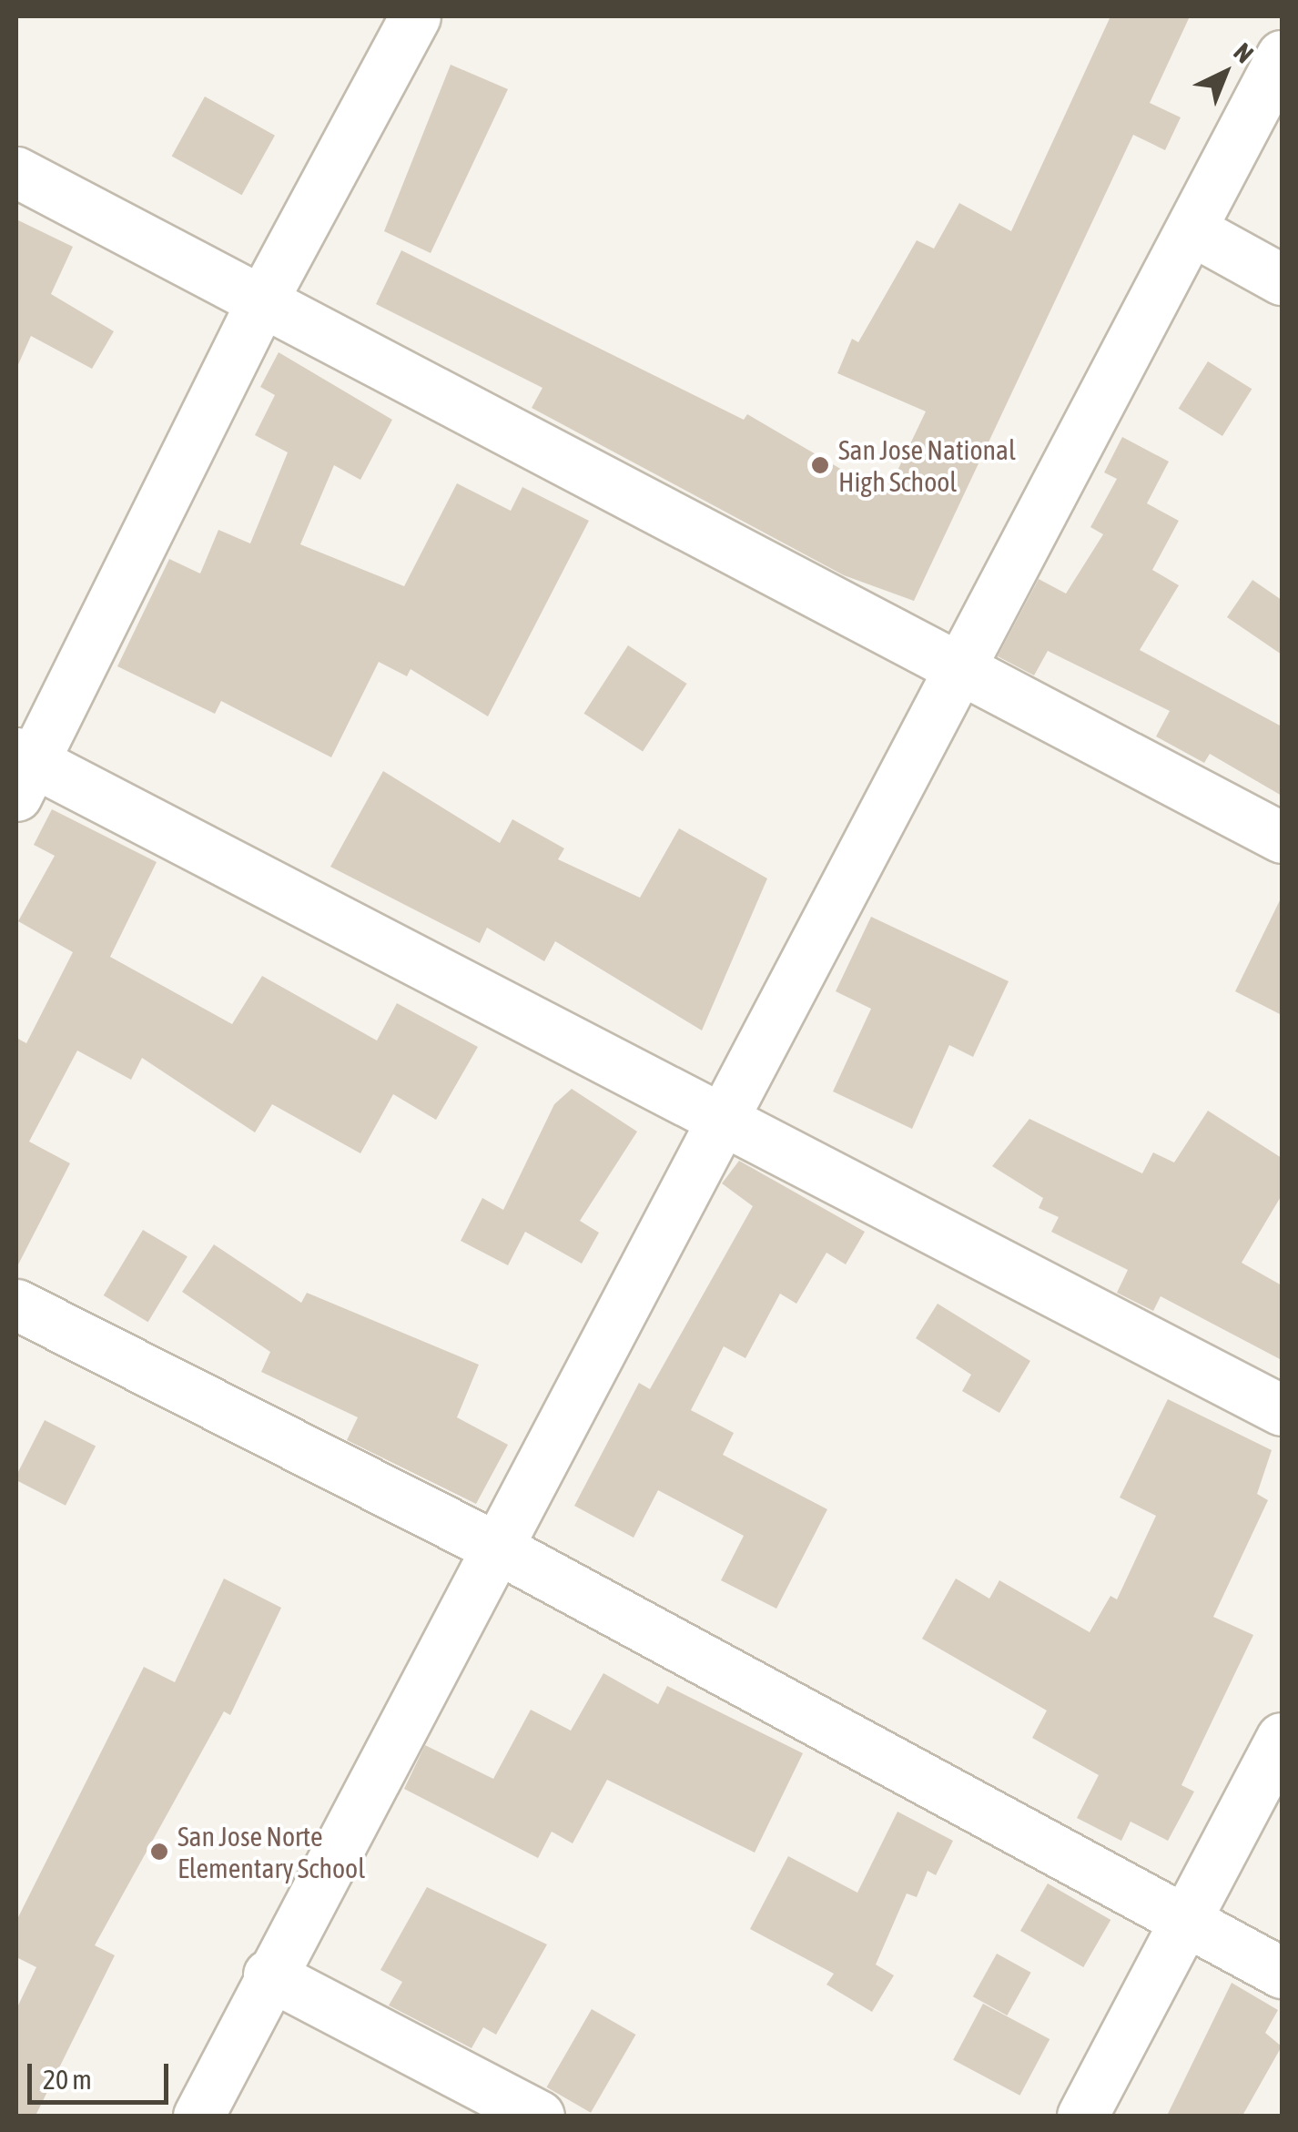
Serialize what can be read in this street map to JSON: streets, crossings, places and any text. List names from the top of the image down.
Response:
{
  "places": ["San Jose National High School", "San Jose Norte Elementary School"],
  "scale_bar": "20 m",
  "north": "top right"
}
